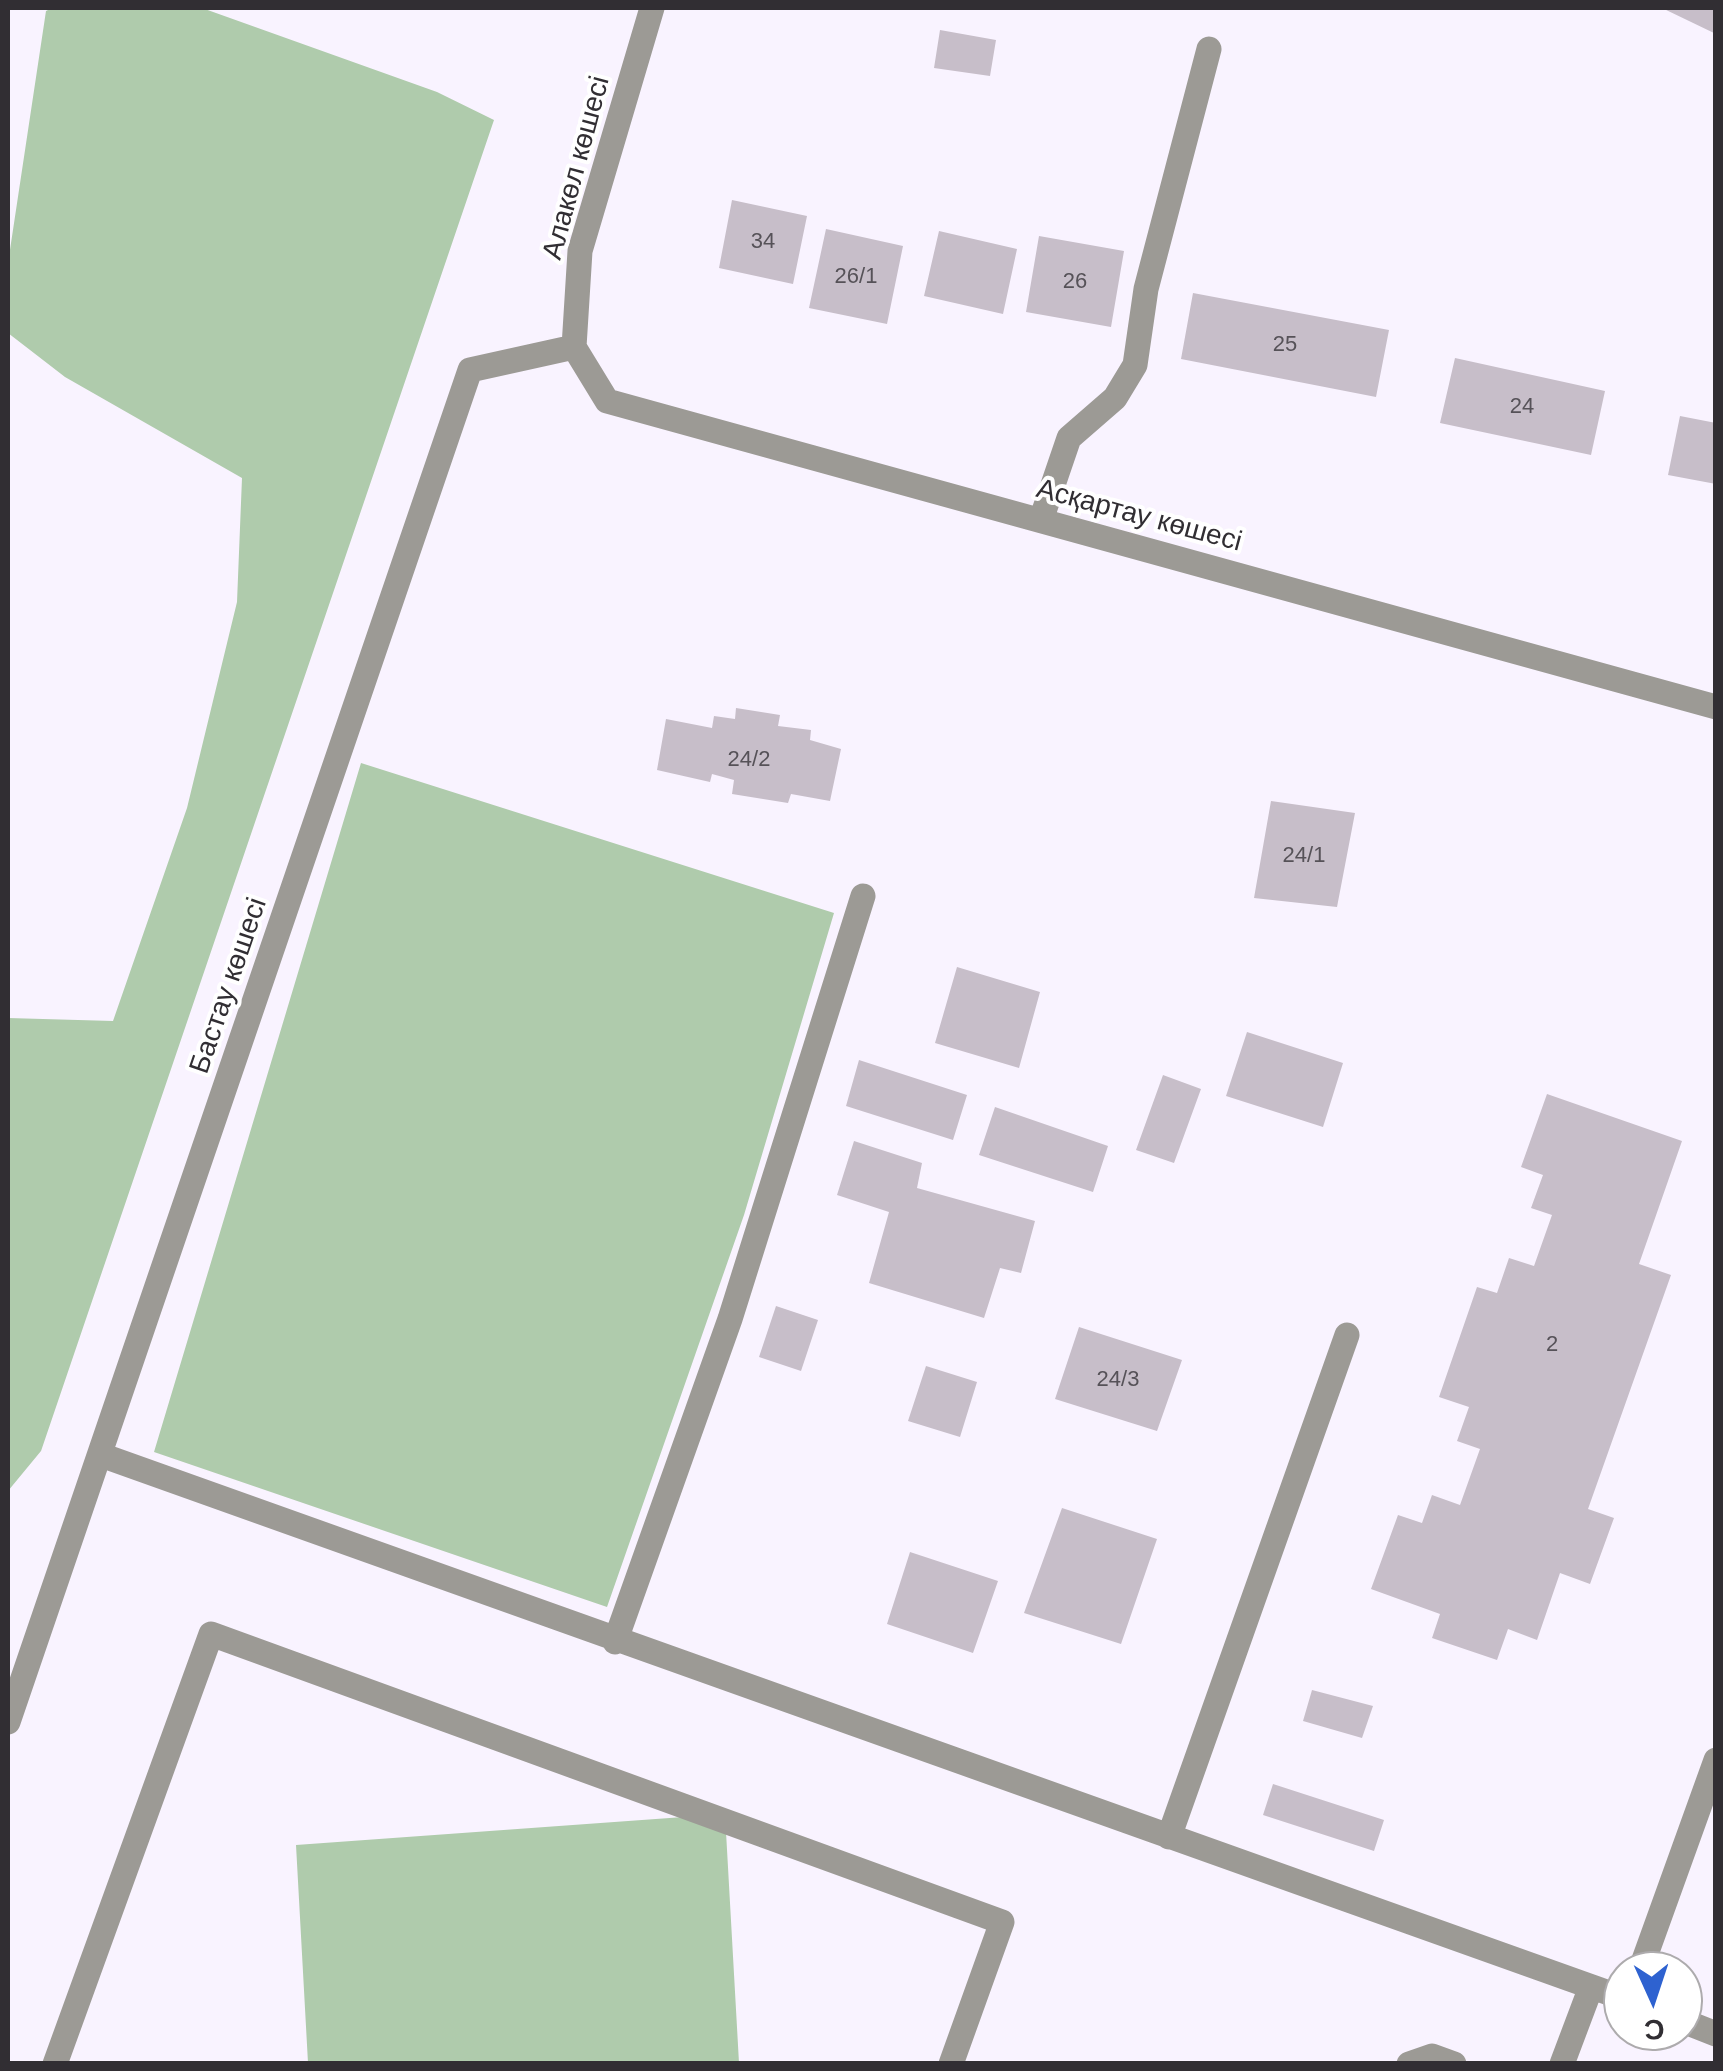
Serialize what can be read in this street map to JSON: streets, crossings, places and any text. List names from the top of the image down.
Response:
{
  "streets": {
    "street": ["Алакөл көшесі", "Асқартау көшесі", "Бастау көшесі"]
  },
  "crossings": [
    ["Алакөл көшесі", "Асқартау көшесі"],
    ["Алакөл көшесі", "Бастау көшесі"],
    ["Асқартау көшесі", "Бастау көшесі"]
  ],
  "house_numbers": [
    "34",
    "26/1",
    "26",
    "25",
    "24",
    "24/2",
    "24/1",
    "2",
    "24/3"
  ],
  "north": "bottom"
}
